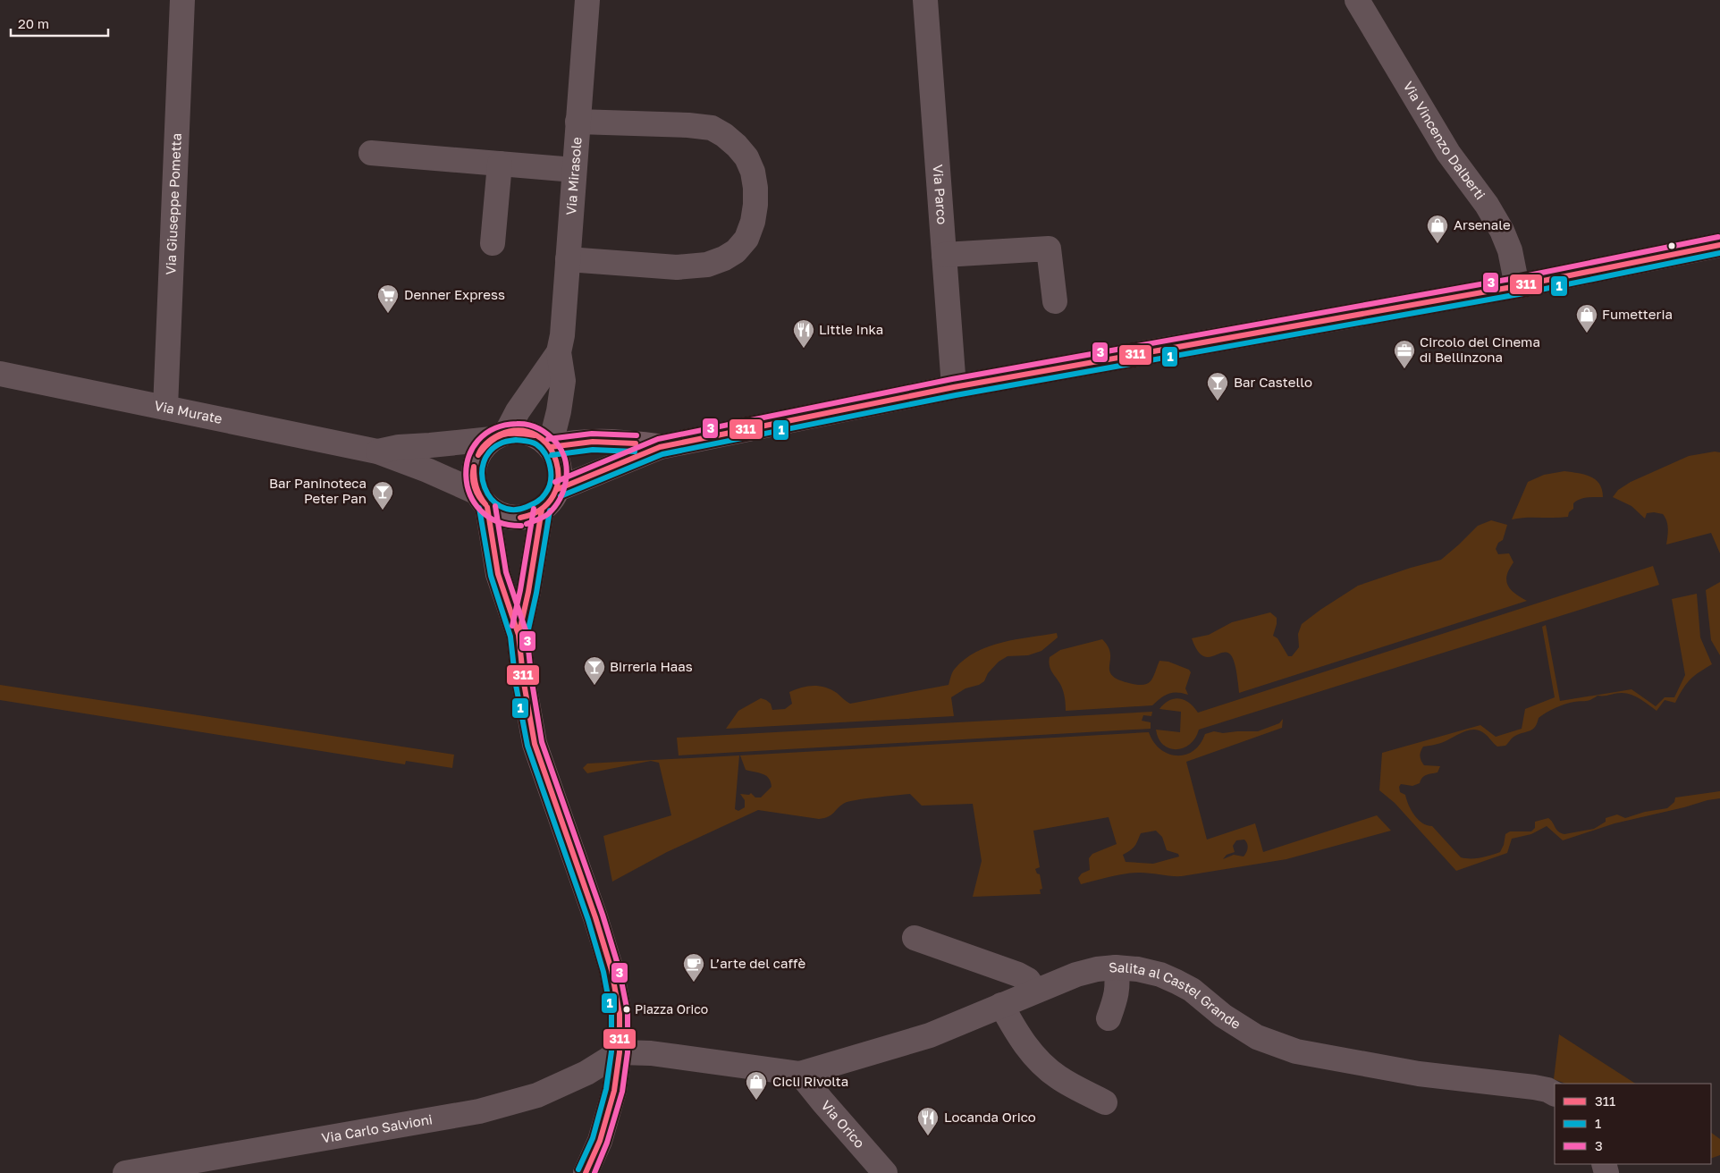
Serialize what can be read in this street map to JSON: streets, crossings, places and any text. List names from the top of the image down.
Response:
{
  "streets": {
    "street": [
      "Via Vincenzo Dalberti",
      "Via Mirasole",
      "Via Parco",
      "Via Giuseppe Pometta",
      "Via Murate",
      "Salita al Castel Grande",
      "Via Orico",
      "Via Carlo Salvioni"
    ]
  },
  "crossings": [
    ["Via Mirasole", "Via Murate"],
    ["Via Giuseppe Pometta", "Via Murate"],
    ["Salita al Castel Grande", "Via Orico"]
  ],
  "places": {
    "shop": ["Arsenale", "Fumetteria", "Cicli Rivolta"],
    "supermarket": ["Denner Express"],
    "restaurant": ["Little Inka", "Locanda Orico"],
    "office": ["Circolo del Cinema di Bellinzona"],
    "bar": ["Bar Castello", "Bar Paninoteca Peter Pan", "Birreria Haas"],
    "cafe": ["L’arte del caffè"],
    "other": ["Piazza Orico"]
  },
  "lines": ["transit line 3", "transit line 311", "transit line 1"],
  "legend": ["311", "1", "3"],
  "scale_bar": "20 m"
}
